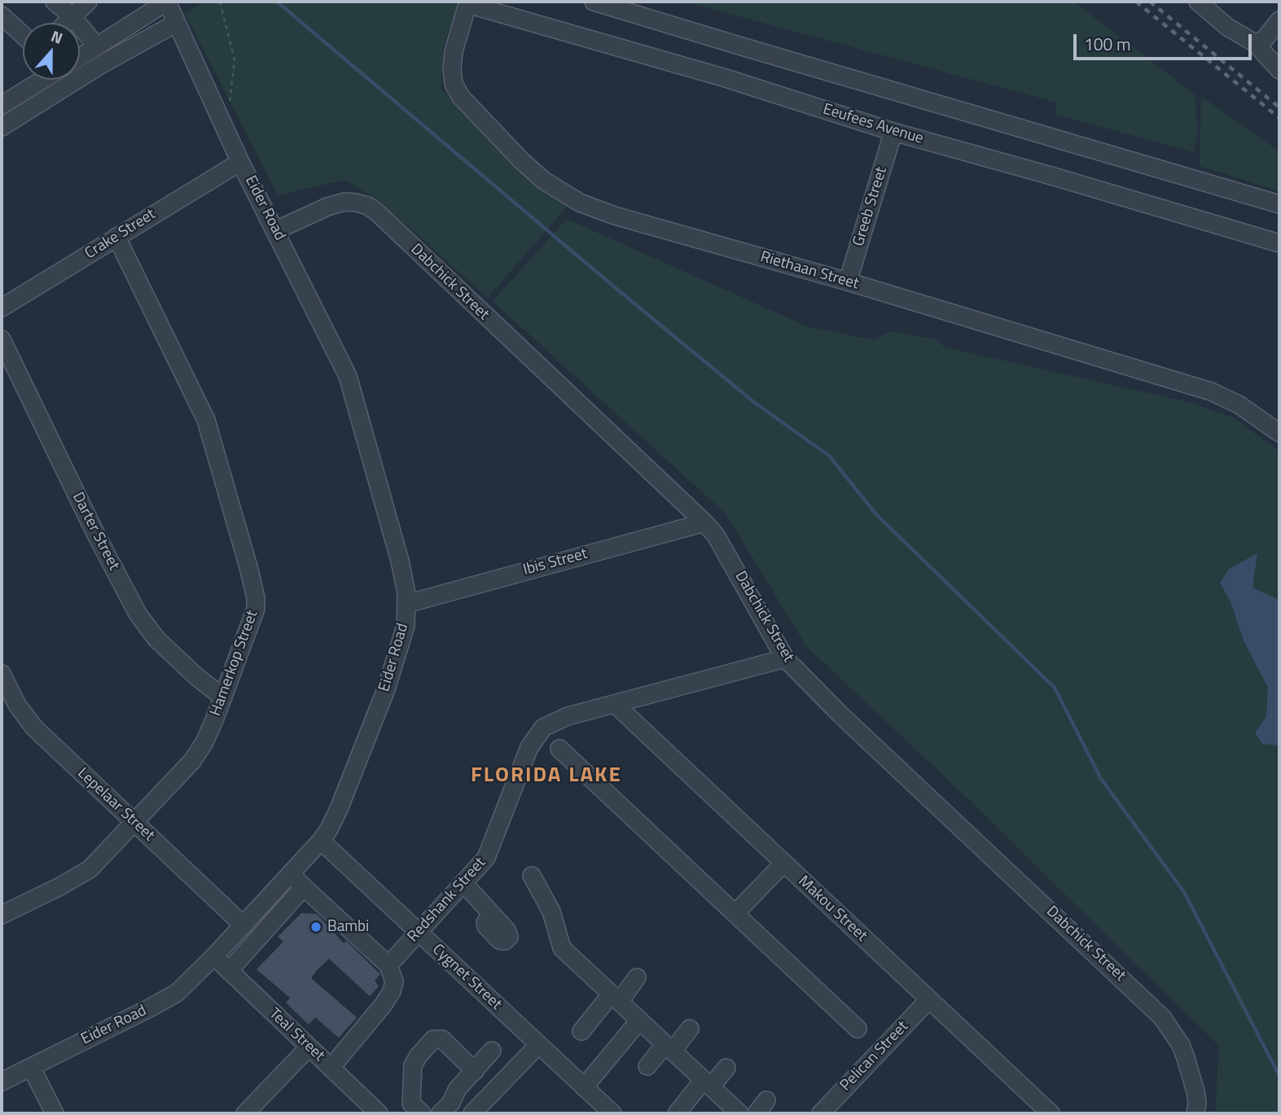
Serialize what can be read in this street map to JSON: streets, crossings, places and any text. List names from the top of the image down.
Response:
{
  "streets": {
    "street": [
      "Eeufees Avenue",
      "Greeb Street",
      "Eider Road",
      "Crake Street",
      "Riethaan Street",
      "Dabchick Street",
      "Darter Street",
      "Ibis Street",
      "Hamerkop Street",
      "Lepelaar Street",
      "Redshank Street",
      "Makou Street",
      "Cygnet Street",
      "Teal Street",
      "Pelican Street"
    ]
  },
  "crossings": [
    ["Eeufees Avenue", "Greeb Street"],
    ["Eeufees Avenue", "Riethaan Street"],
    ["Greeb Street", "Riethaan Street"],
    ["Eider Road", "Crake Street"],
    ["Eider Road", "Dabchick Street"],
    ["Eider Road", "Ibis Street"],
    ["Eider Road", "Lepelaar Street"],
    ["Eider Road", "Cygnet Street"],
    ["Eider Road", "Teal Street"],
    ["Crake Street", "Hamerkop Street"],
    ["Dabchick Street", "Ibis Street"],
    ["Dabchick Street", "Redshank Street"],
    ["Darter Street", "Hamerkop Street"],
    ["Hamerkop Street", "Lepelaar Street"],
    ["Redshank Street", "Makou Street"],
    ["Redshank Street", "Cygnet Street"],
    ["Makou Street", "Pelican Street"]
  ],
  "districts": ["FLORIDA LAKE"],
  "places": ["Bambi"],
  "scale_bar": "100 m",
  "north": "top"
}
